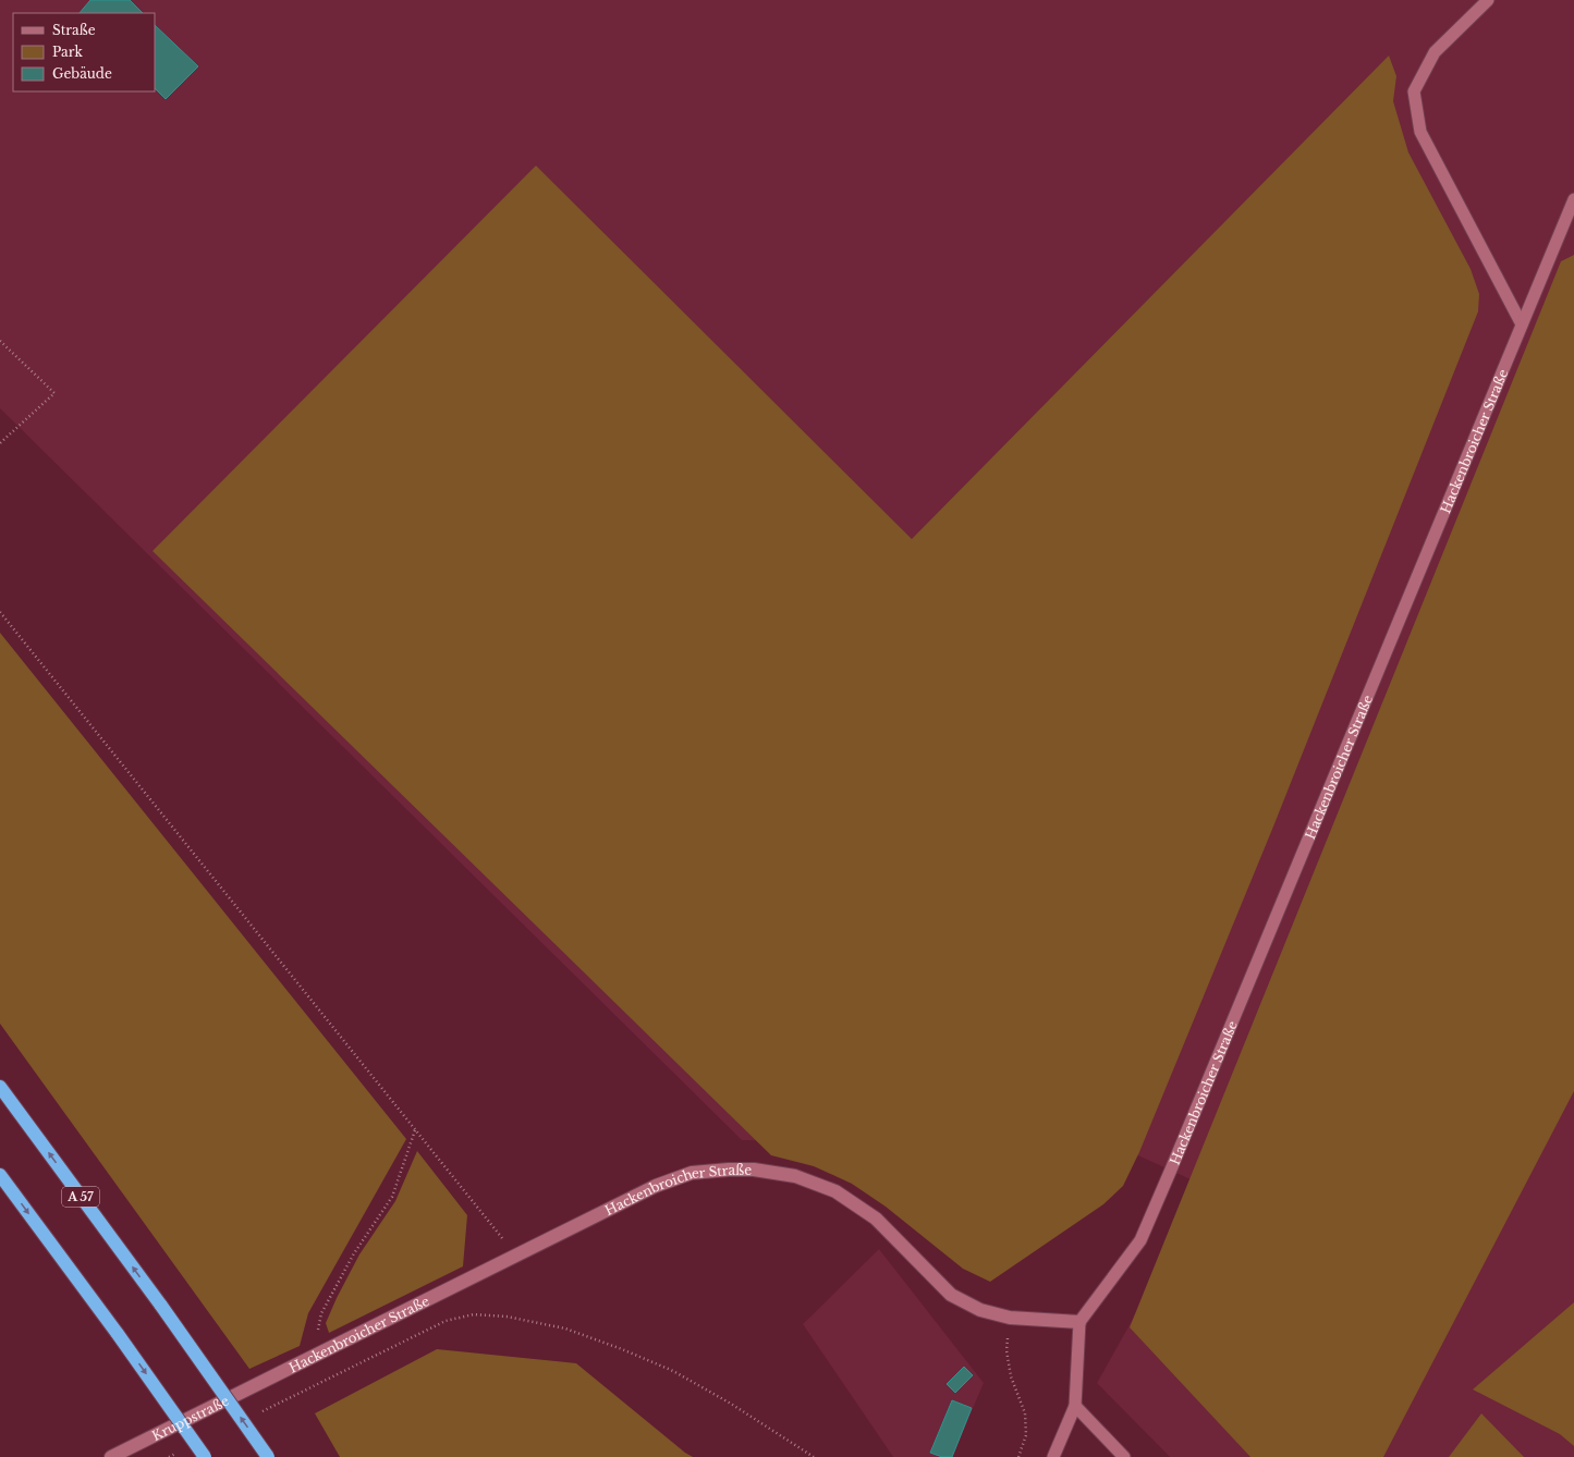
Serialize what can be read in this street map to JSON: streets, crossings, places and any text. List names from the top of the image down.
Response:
{
  "streets": {
    "highway": ["A 57"],
    "street": ["Hackenbroicher Straße", "Kruppstraße"]
  },
  "crossings": [
    ["Hackenbroicher Straße", "Kruppstraße"]
  ],
  "legend": ["Straße", "Park", "Gebäude"]
}
